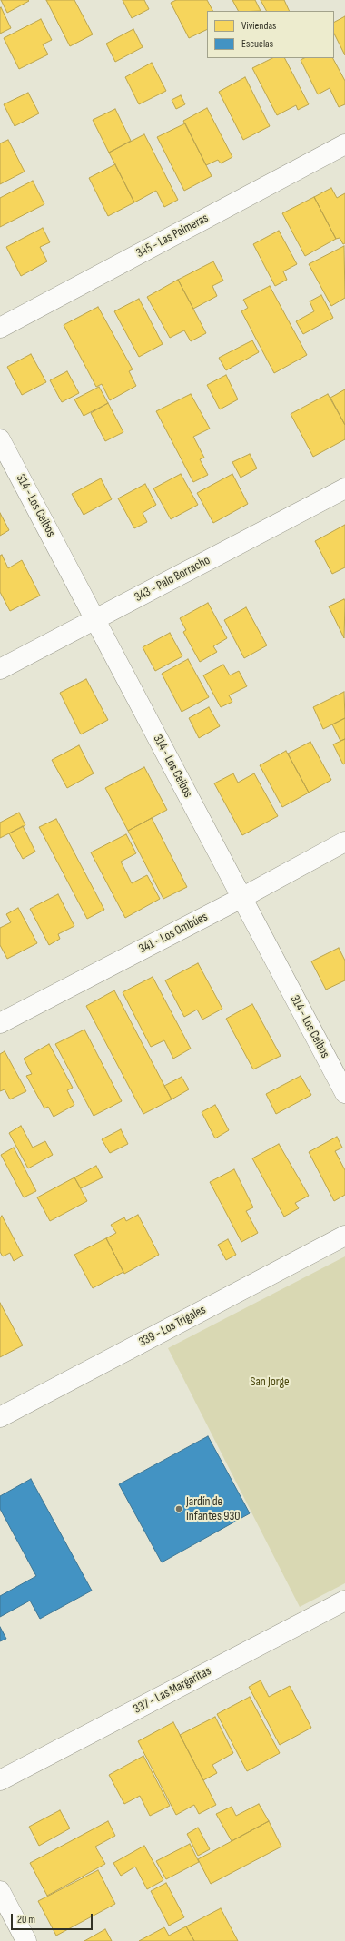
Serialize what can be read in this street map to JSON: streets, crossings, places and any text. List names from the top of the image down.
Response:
{
  "streets": {
    "street": [
      "345 - Las Palmeras",
      "314 - Los Ceibos",
      "343 - Palo Borracho",
      "341 - Los Ombúes",
      "339 - Los Trigales",
      "337 - Las Margaritas"
    ]
  },
  "crossings": [
    ["314 - Los Ceibos", "343 - Palo Borracho"],
    ["314 - Los Ceibos", "341 - Los Ombúes"]
  ],
  "parks": ["San Jorge"],
  "places": ["Jardín de Infantes 930"],
  "legend": ["Viviendas", "Escuelas"],
  "scale_bar": "20 m"
}
